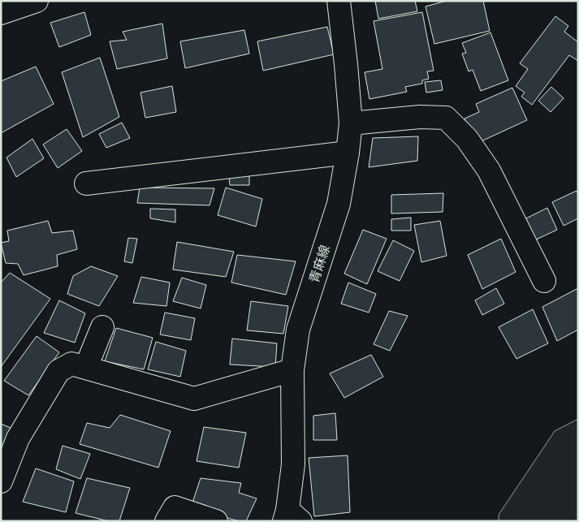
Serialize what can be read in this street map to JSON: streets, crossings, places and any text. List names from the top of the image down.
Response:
{
  "streets": {
    "street": ["青麻線"]
  }
}
